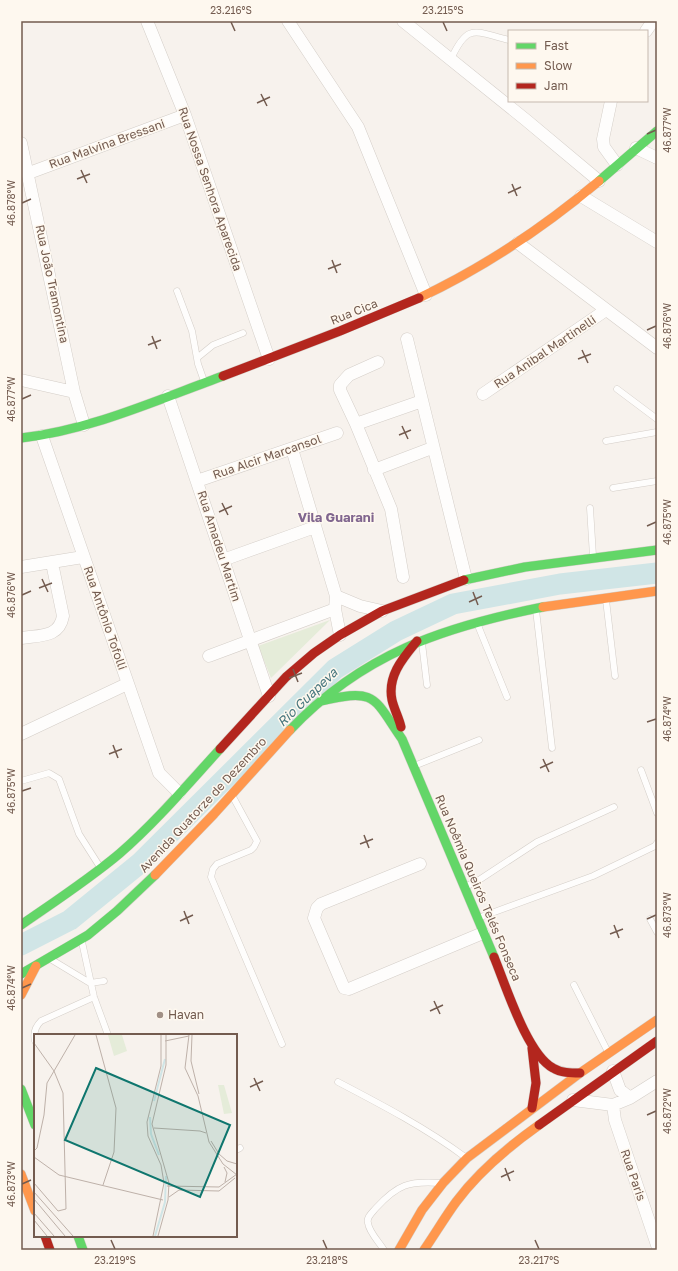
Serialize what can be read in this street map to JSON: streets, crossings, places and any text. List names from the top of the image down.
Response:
{
  "streets": {
    "main road": ["Rua Cica", "Avenida Quatorze de Dezembro", "Rua Noêmia Queirós Telés Fonseca"],
    "street": [
      "Rua Malvina Bressani",
      "Rua Nossa Senhora Aparecida",
      "Rua João Tramontina",
      "Rua Anibal Martinelli",
      "Rua Alcir Marcansol",
      "Rua Amadeu Martim",
      "Rua Antônio Tofolli",
      "Rua Paris"
    ]
  },
  "crossings": [
    ["Rua Malvina Bressani", "Rua Nossa Senhora Aparecida"],
    ["Rua Malvina Bressani", "Rua João Tramontina"],
    ["Rua Nossa Senhora Aparecida", "Rua Cica"],
    ["Rua João Tramontina", "Rua Cica"],
    ["Rua Cica", "Rua Amadeu Martim"],
    ["Rua Cica", "Rua Antônio Tofolli"],
    ["Rua Alcir Marcansol", "Rua Amadeu Martim"],
    ["Avenida Quatorze de Dezembro", "Rua Noêmia Queirós Telés Fonseca"]
  ],
  "districts": ["Vila Guarani"],
  "water": ["Rio Guapeva"],
  "places": ["Havan"],
  "legend": ["Fast", "Slow", "Jam"],
  "coordinates": [
    "23.216°S",
    "23.215°S",
    "46.877°W",
    "46.878°W",
    "46.876°W",
    "46.875°W",
    "46.874°W",
    "46.873°W",
    "46.872°W",
    "23.219°S",
    "23.218°S",
    "23.217°S"
  ]
}
